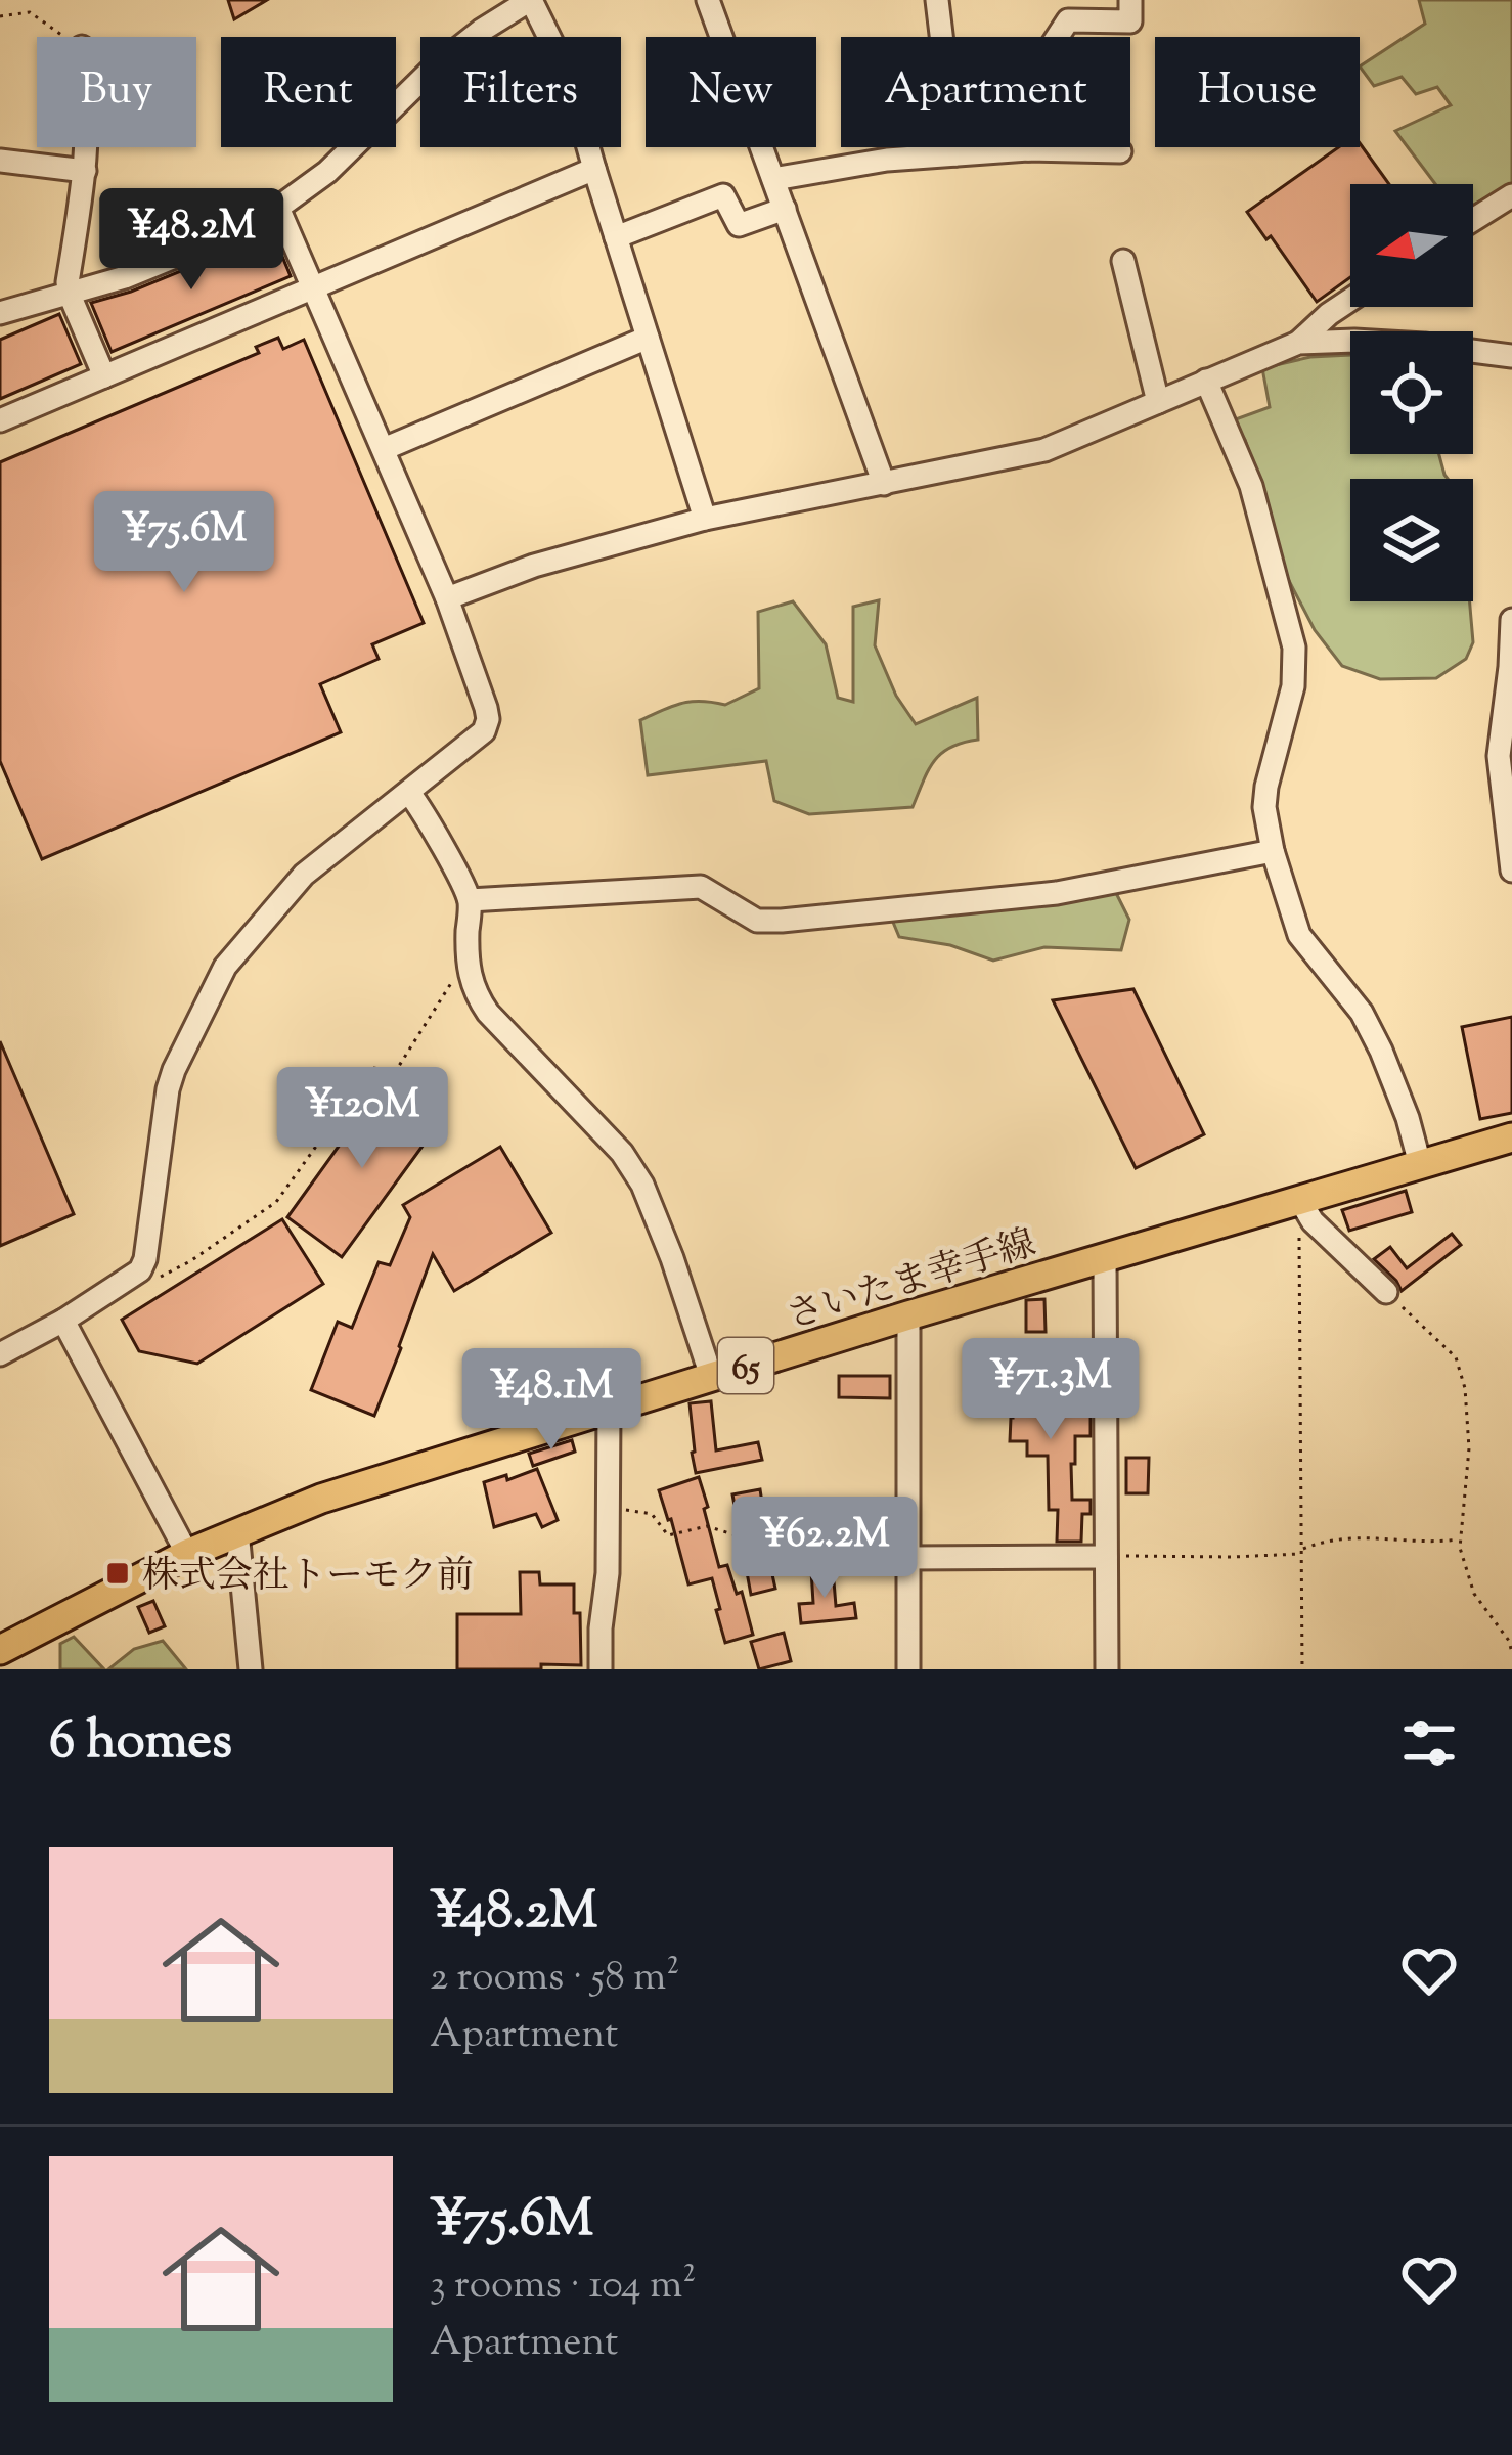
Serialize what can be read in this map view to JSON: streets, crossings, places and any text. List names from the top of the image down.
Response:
{
  "streets": {
    "main road": ["さいたま幸手線", "65"]
  },
  "places": {
    "transit": ["株式会社トーモク前"]
  },
  "north": "left",
  "page": {
    "chip": [
      "Buy",
      "Rent",
      "Filters",
      "New",
      "Apartment",
      "House"
    ],
    "price": [
      "¥48.2M",
      "¥75.6M",
      "¥120M",
      "¥71.3M",
      "¥48.1M",
      "¥62.2M"
    ],
    "heading": "6 homes",
    "list": [
      {
        "name": "¥48.2M",
        "note": "2 rooms · 58 m² · Apartment"
      },
      {
        "name": "¥75.6M",
        "note": "3 rooms · 104 m² · Apartment"
      }
    ]
  }
}
